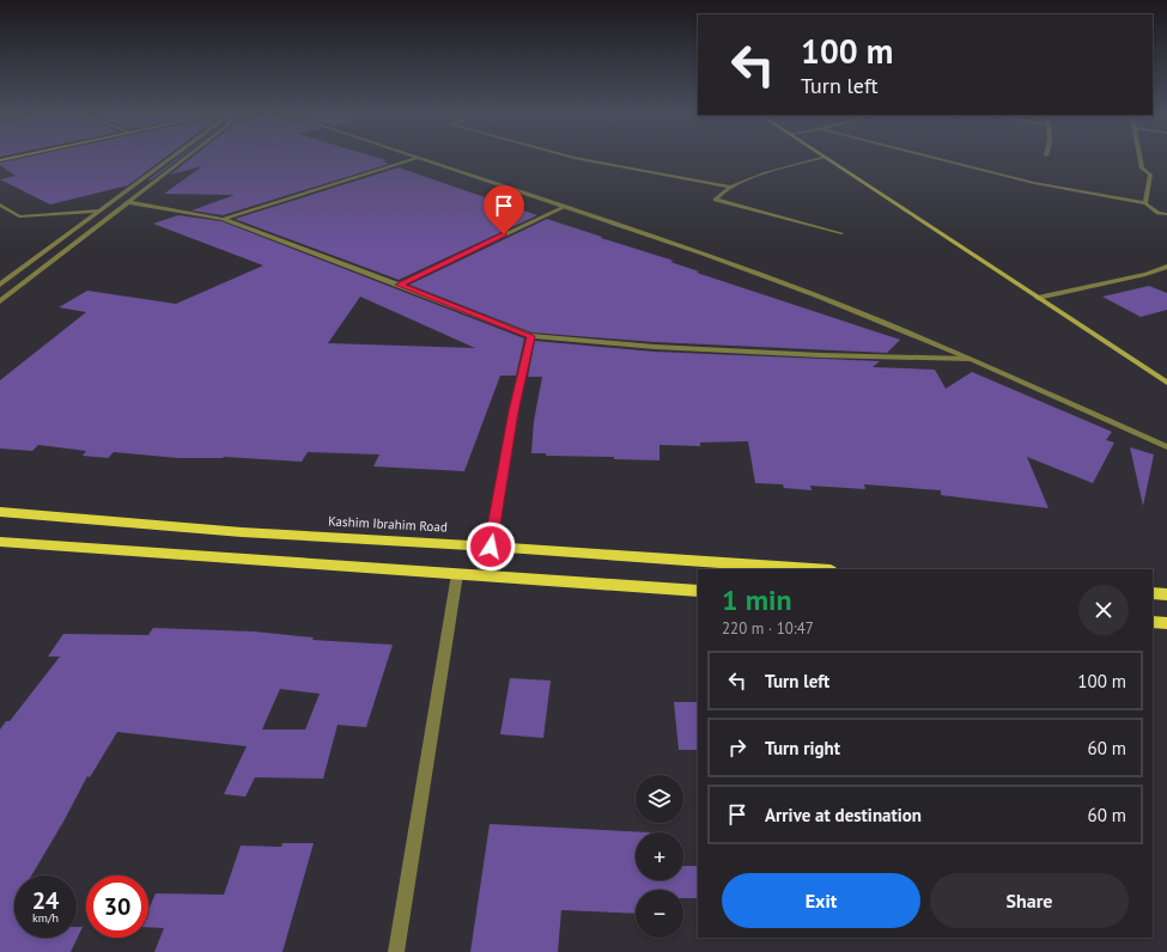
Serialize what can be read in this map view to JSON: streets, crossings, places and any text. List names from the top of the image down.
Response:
{
  "streets": {
    "highway": ["Kashim Ibrahim Road"]
  },
  "page": {
    "turn": ["100 m", "Turn left"],
    "heading": ["1 min", "220 m · 10:47"],
    "list": [
      {
        "name": "Turn left",
        "value": "100 m"
      },
      {
        "name": "Turn right",
        "value": "60 m"
      },
      {
        "name": "Arrive at destination",
        "value": "60 m"
      }
    ],
    "map_buttons": ["+", "−"],
    "buttons": ["Exit", "Share"],
    "speed": "24 km/h",
    "limit": "30"
  }
}
